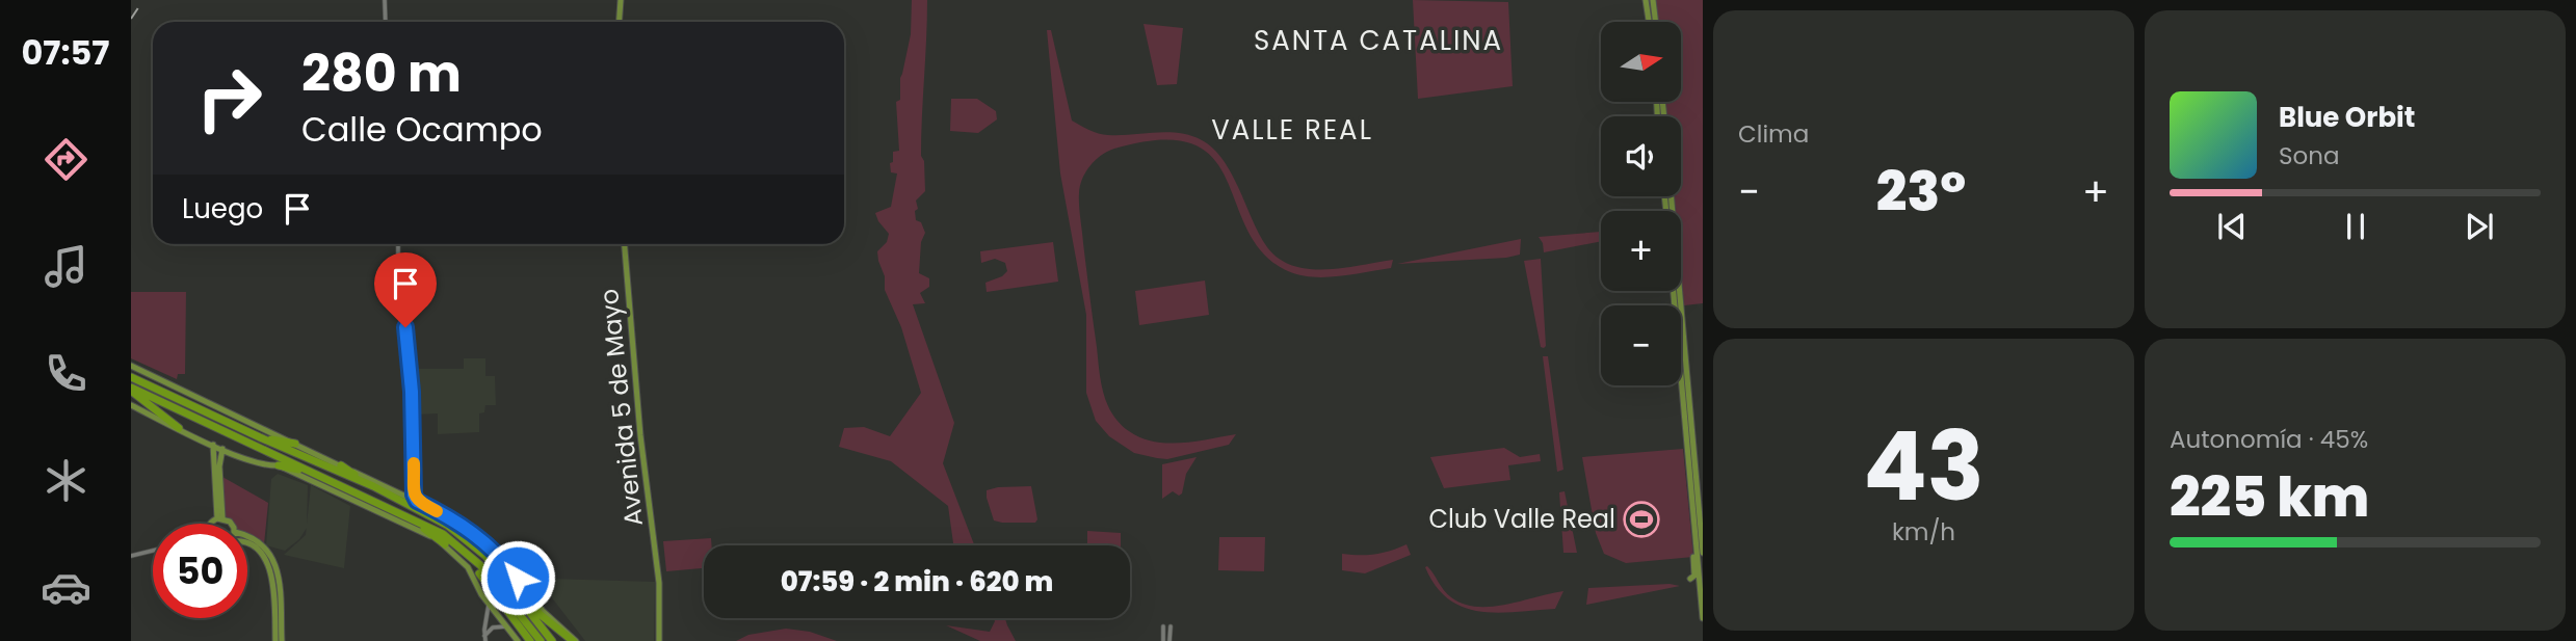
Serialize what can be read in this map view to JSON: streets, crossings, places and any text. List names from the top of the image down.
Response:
{
  "streets": {
    "main road": ["Avenida 5 de Mayo"]
  },
  "districts": ["SANTA CATALINA", "VALLE REAL"],
  "places": {
    "sports": ["Club Valle Real"]
  },
  "north": "right",
  "page": {
    "tabs": "07:57",
    "tile": [
      "Clima",
      ["43", "km/h"],
      ["Autonomía · 45%", "225 km"]
    ],
    "map_buttons": ["+", "−"],
    "turn": ["280 m", "Calle Ocampo"],
    "song": ["Blue Orbit", "Sona"],
    "heat": ["−", "23°", "+"],
    "then": "Luego",
    "limit": "50",
    "trip": "07:59 · 2 min · 620 m"
  }
}
